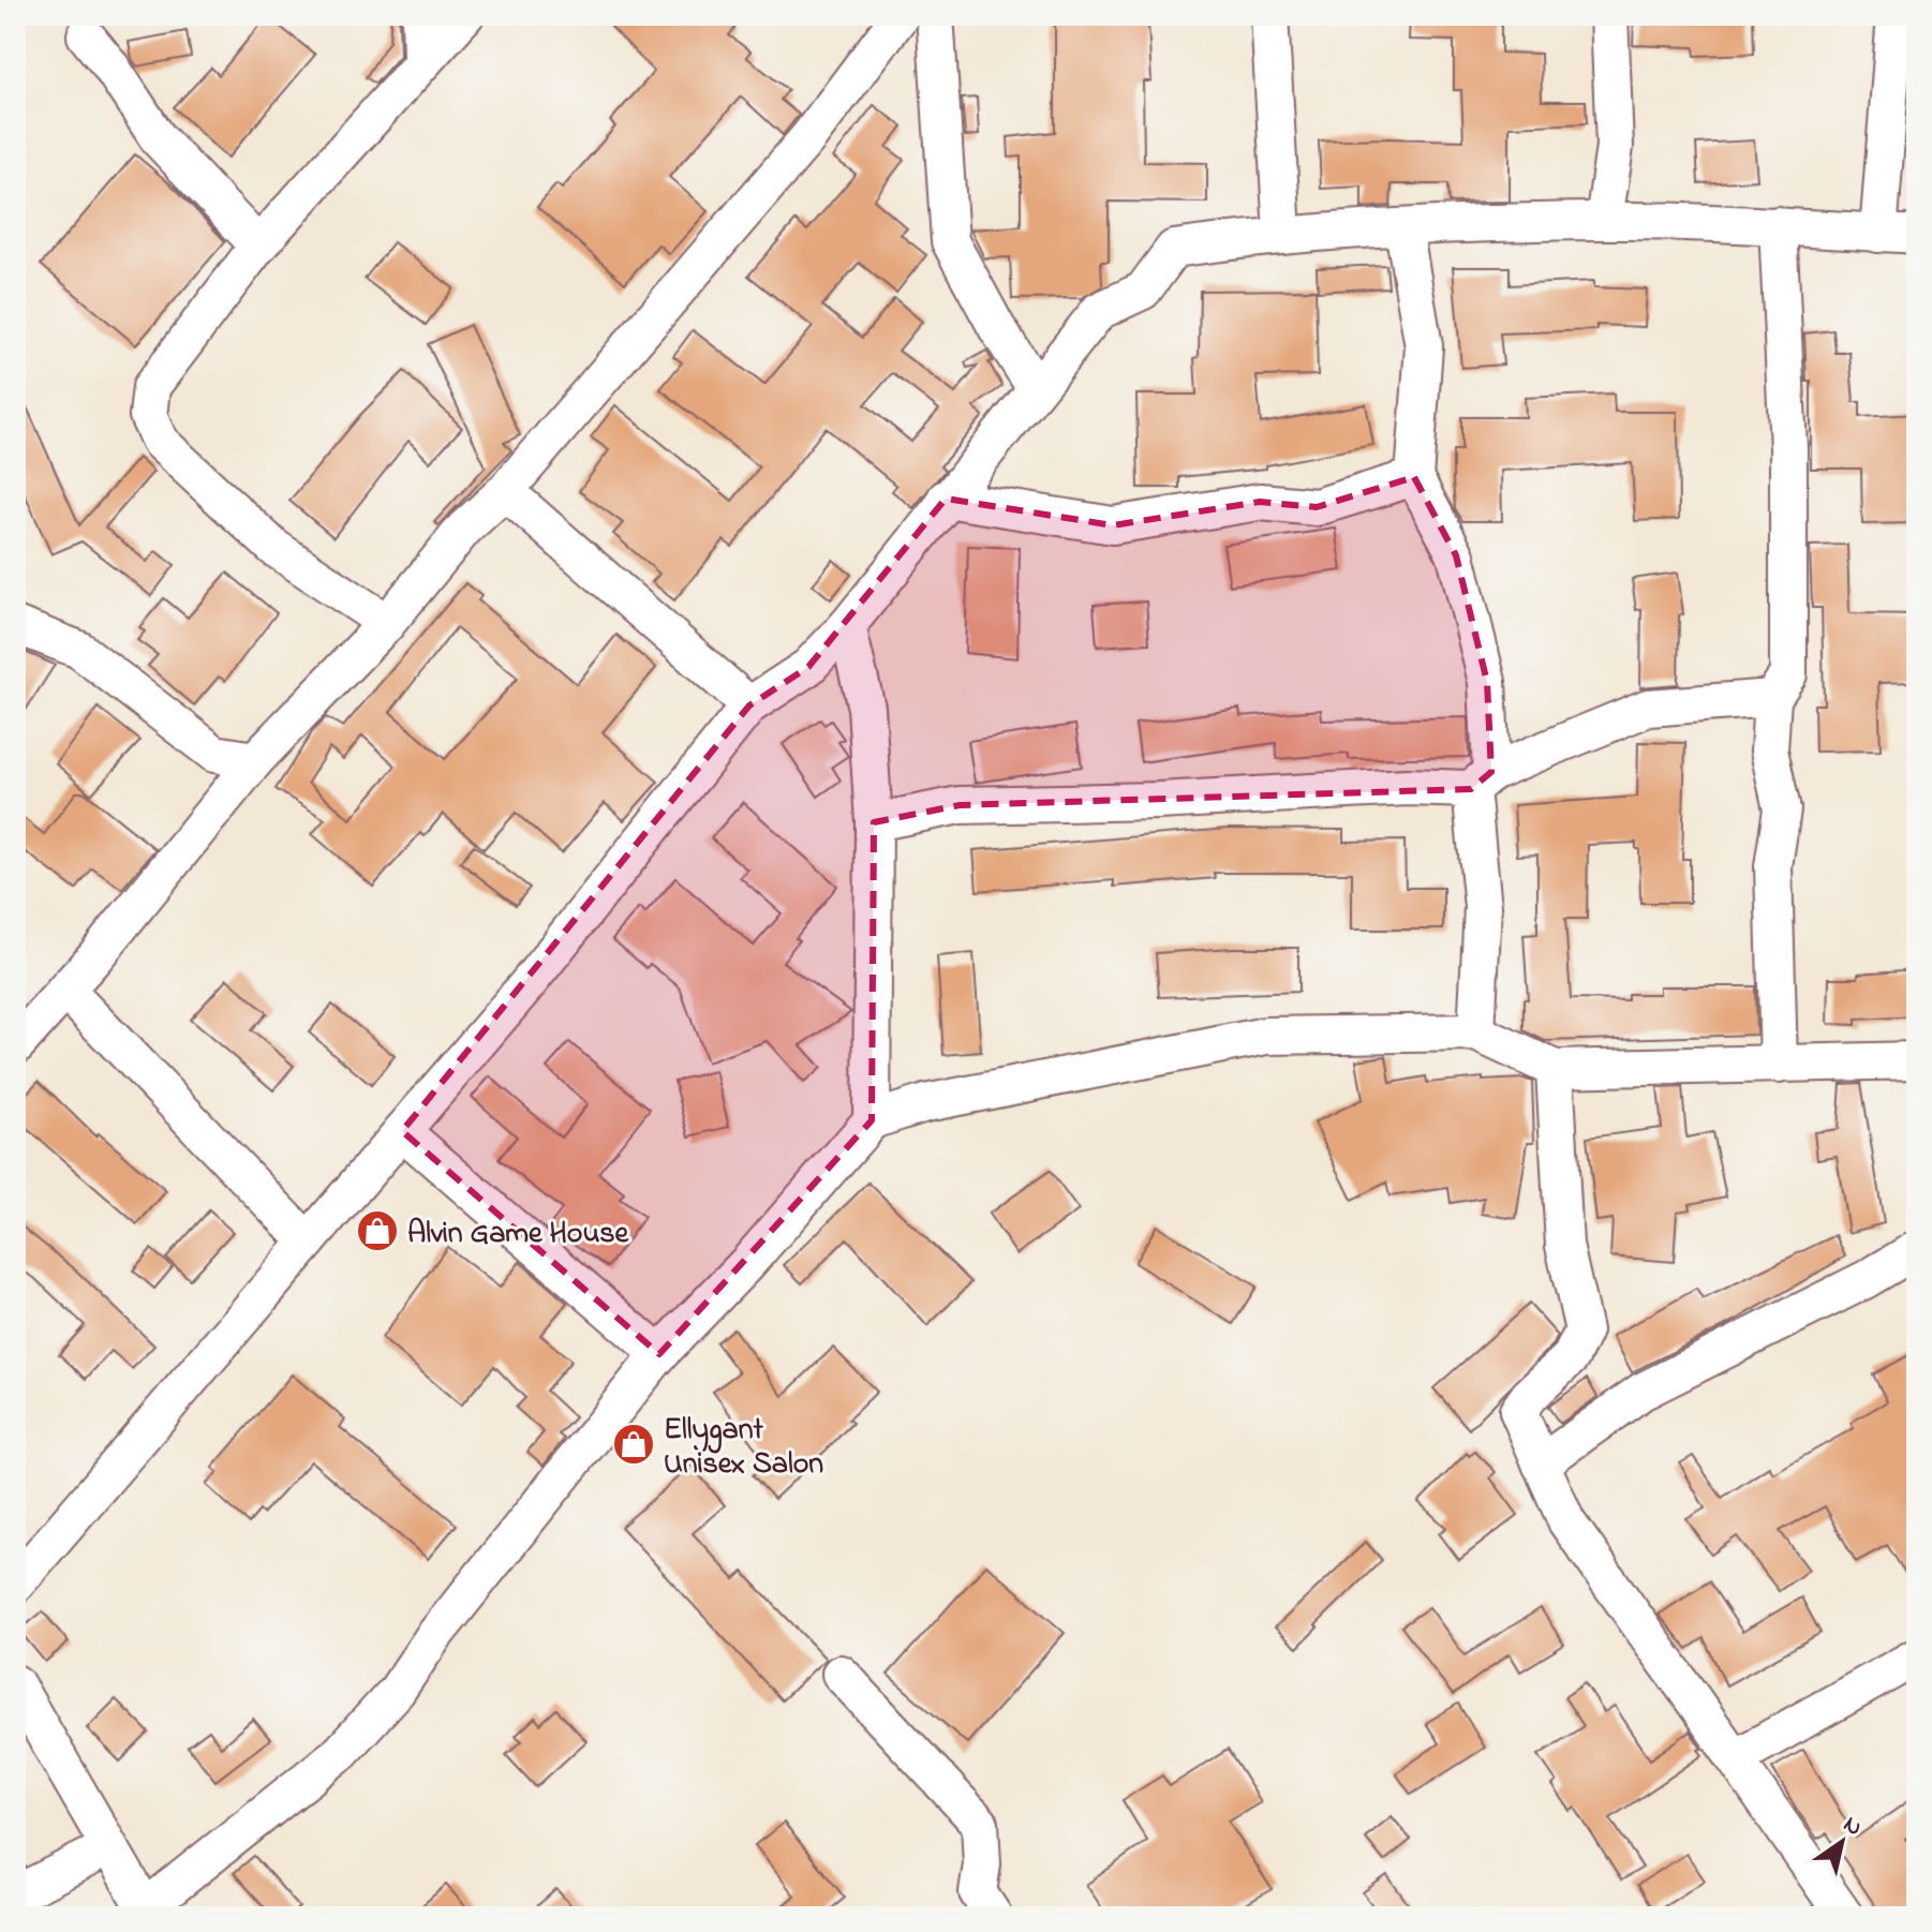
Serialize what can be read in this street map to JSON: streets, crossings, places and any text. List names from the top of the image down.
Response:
{
  "places": {
    "shop": ["Alvin Game House", "Ellygant Unisex Salon"]
  },
  "north": "top right"
}
